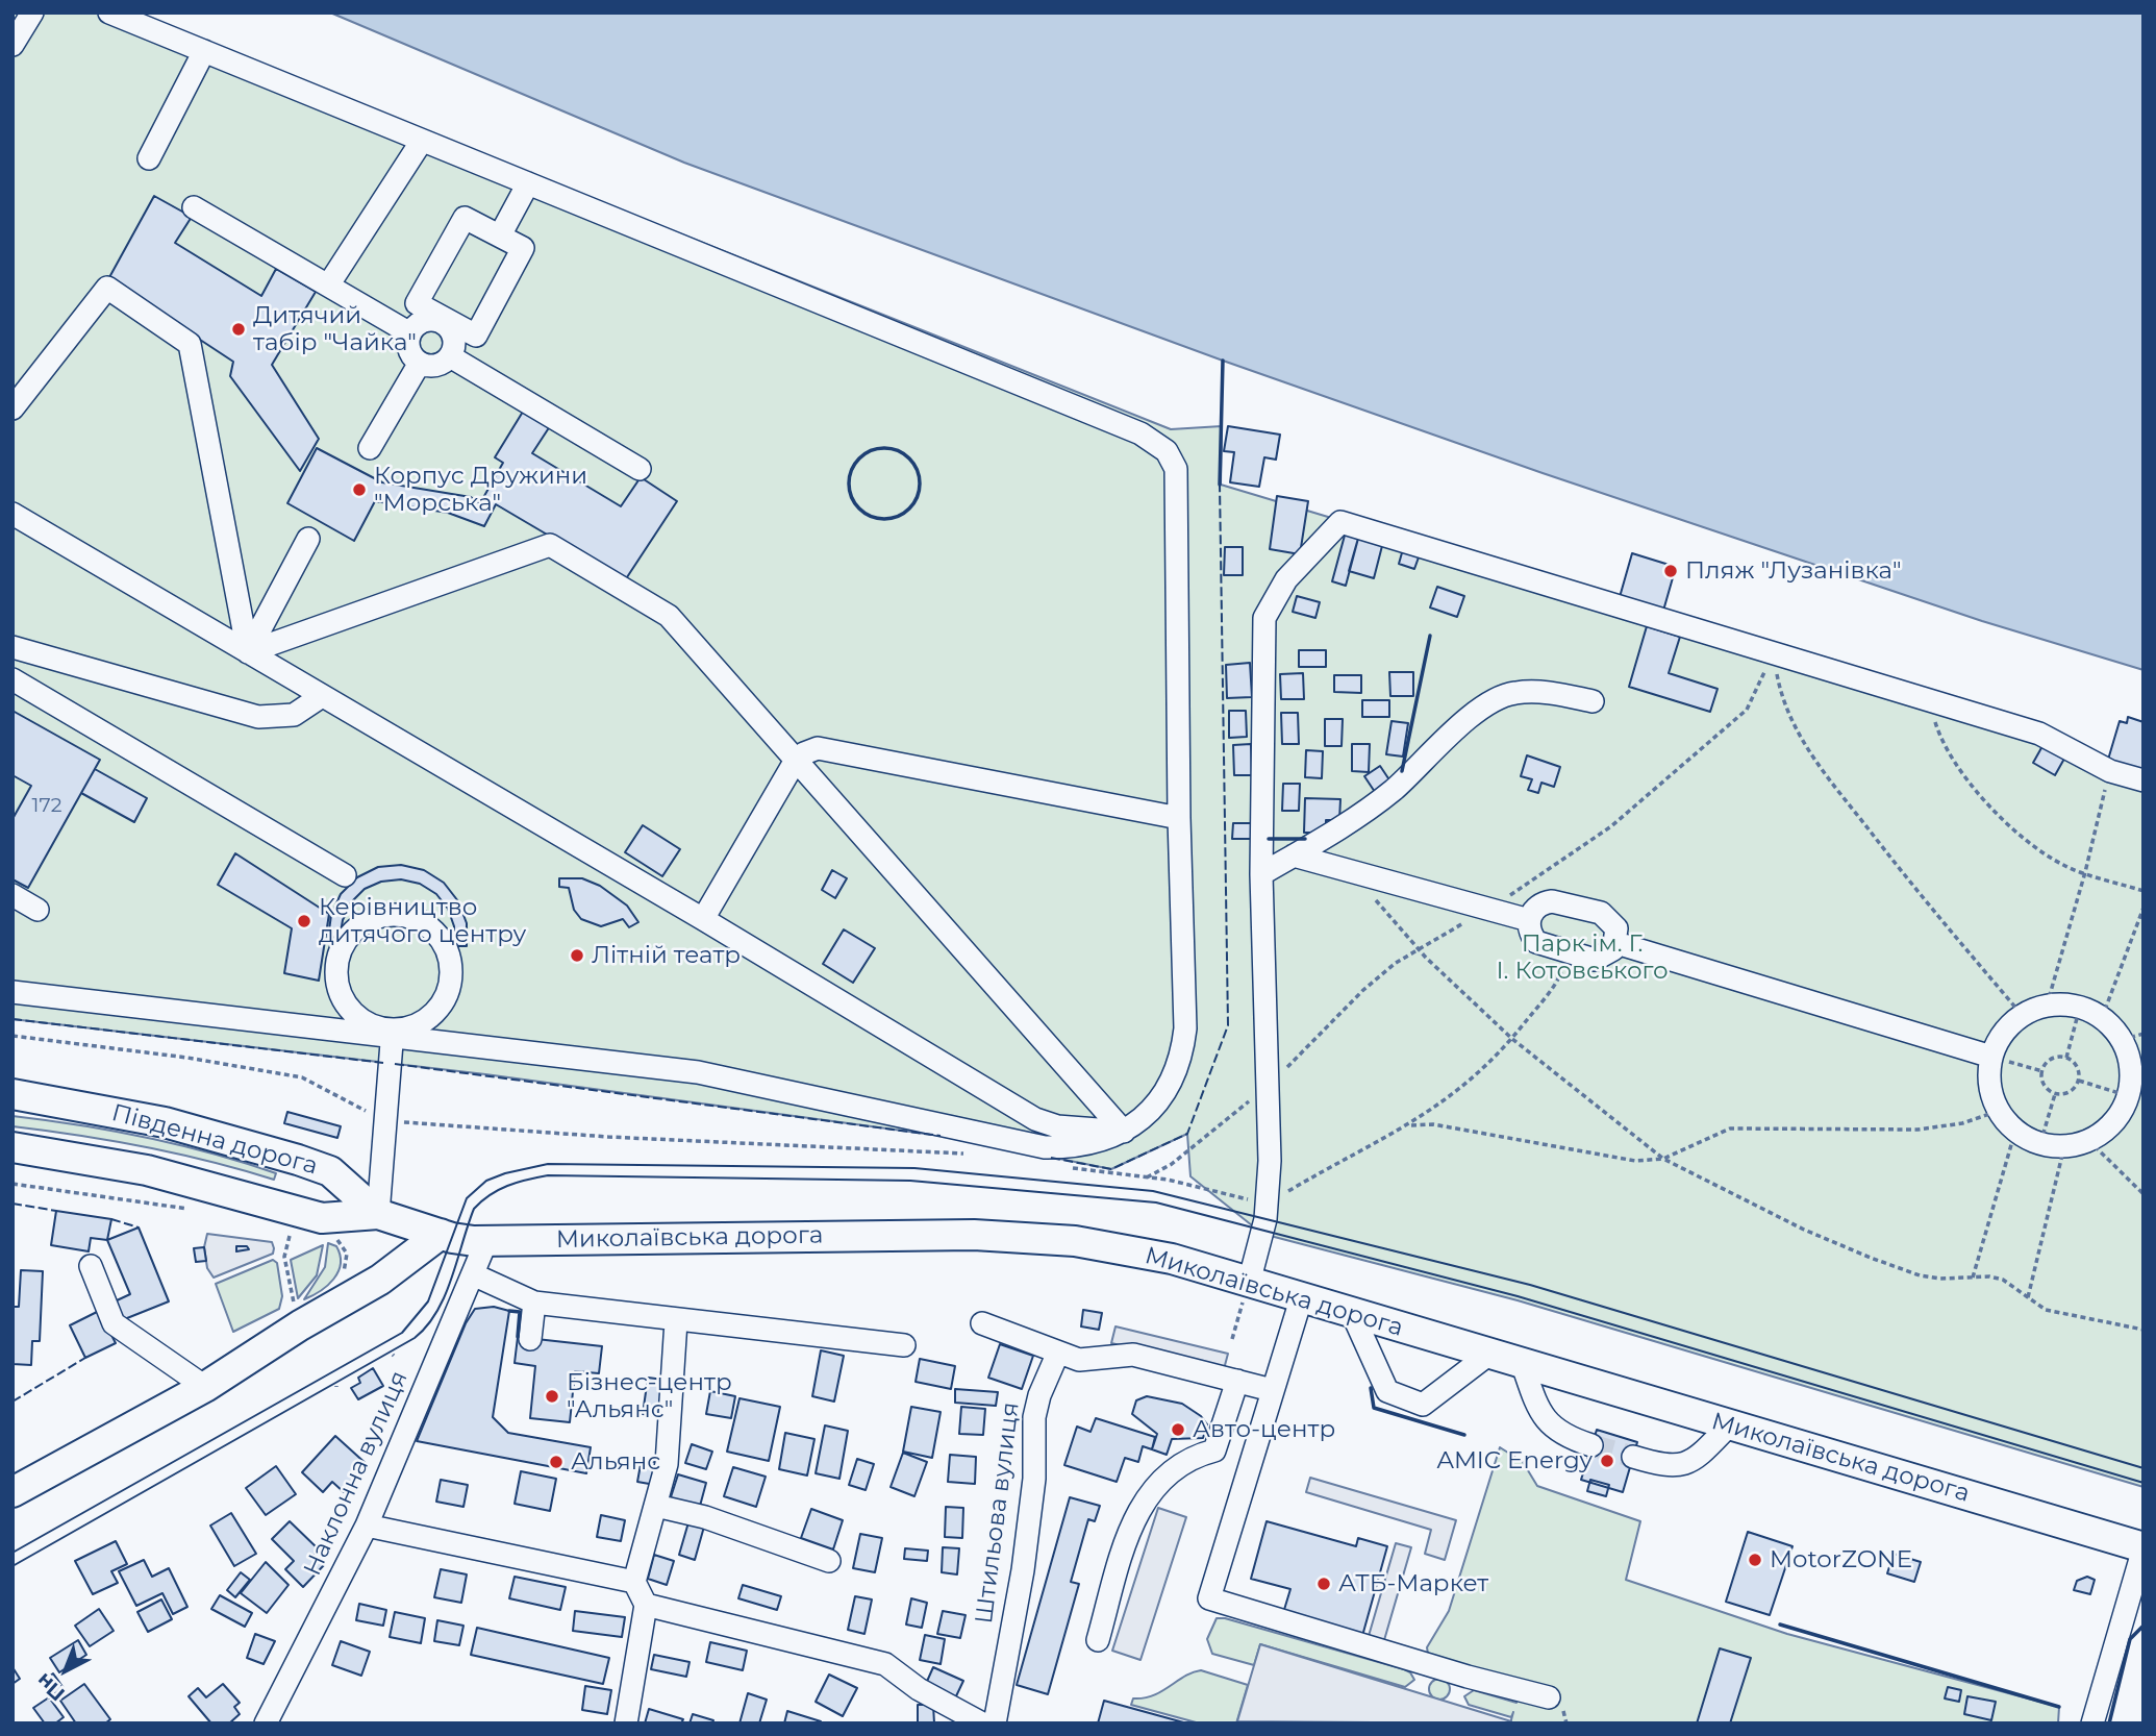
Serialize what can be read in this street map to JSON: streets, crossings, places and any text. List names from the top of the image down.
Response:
{
  "streets": {
    "main road": ["Південна дорога", "Миколаївська дорога"],
    "street": ["Наклонна вулиця", "Штильова вулиця"]
  },
  "crossings": [
    ["Південна дорога", "Миколаївська дорога"],
    ["Миколаївська дорога", "Наклонна вулиця"]
  ],
  "parks": ["Парк ім. Г. І. Котовського"],
  "places": [
    "Дитячий табір \"Чайка\"",
    "Корпус Дружини \"Морська\"",
    "Пляж \"Лузанівка\"",
    "Керівництво дитячого центру",
    "Літній театр",
    "Бізнес-центр \"Альянс\"",
    "Авто-центр",
    "AMIC Energy",
    "Альянс",
    "MotorZONE",
    "АТБ-Маркет"
  ],
  "house_numbers": ["172"],
  "north": "bottom left"
}
